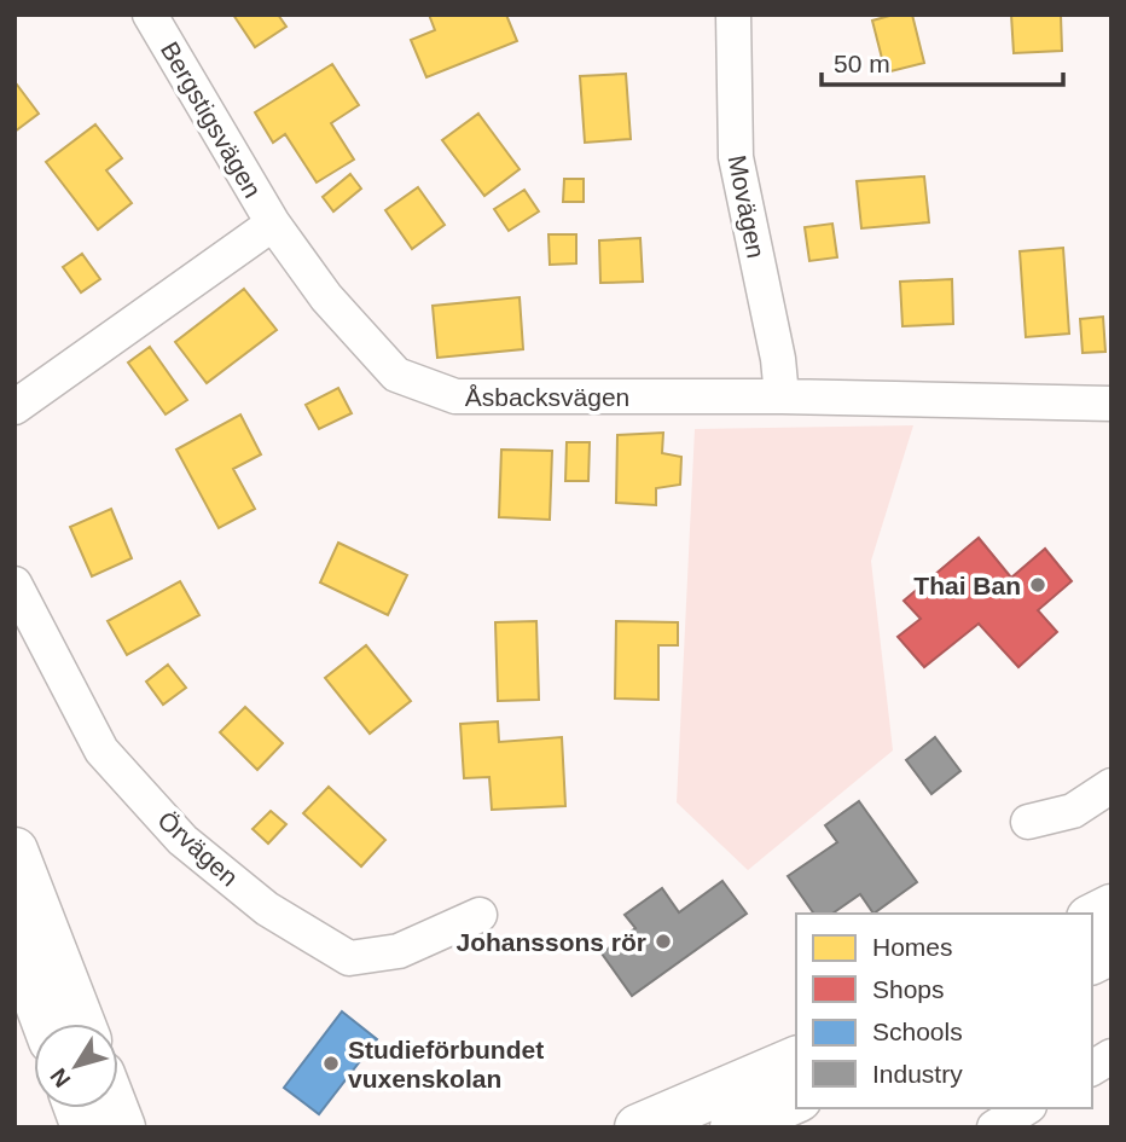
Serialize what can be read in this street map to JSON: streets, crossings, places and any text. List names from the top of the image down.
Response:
{
  "streets": {
    "street": [
      "Bergstigsvägen",
      "Movägen",
      "Åsbacksvägen",
      "Örvägen"
    ]
  },
  "crossings": [
    ["Bergstigsvägen", "Åsbacksvägen"],
    ["Movägen", "Åsbacksvägen"]
  ],
  "places": ["Thai Ban", "Johanssons rör", "Studieförbundet vuxenskolan"],
  "legend": [
    "Homes",
    "Shops",
    "Schools",
    "Industry"
  ],
  "scale_bar": "50 m",
  "north": "bottom left"
}
